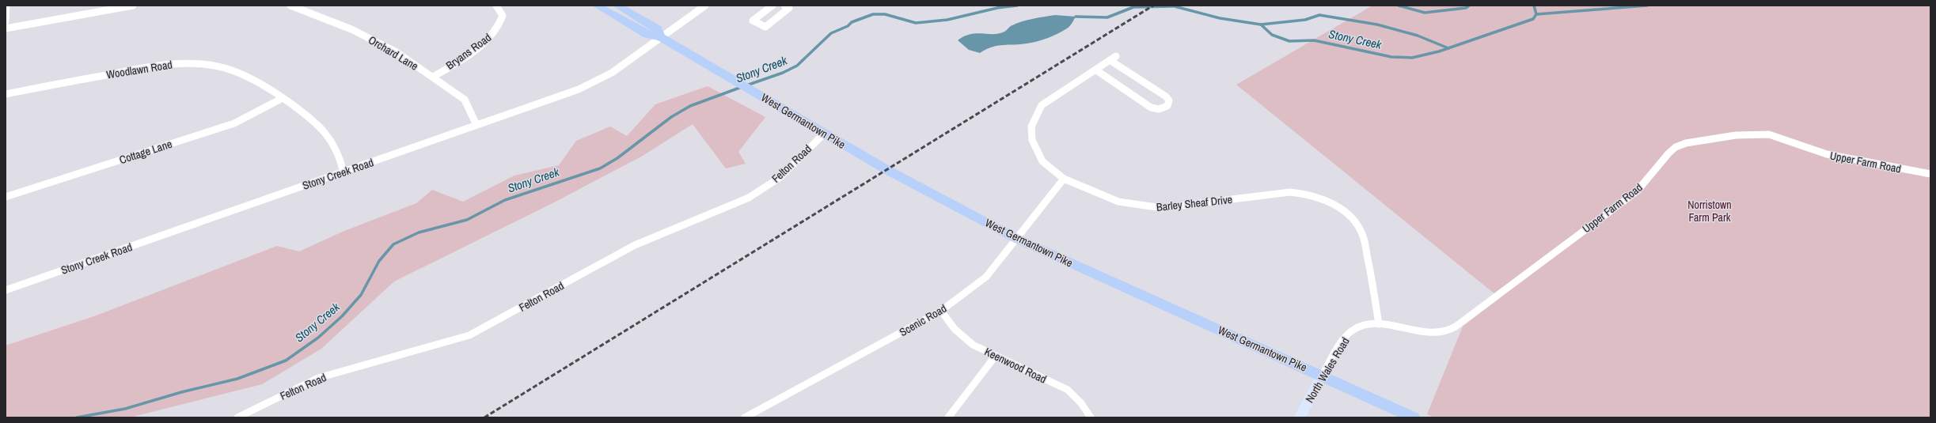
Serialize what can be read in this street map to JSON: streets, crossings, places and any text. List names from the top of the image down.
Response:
{
  "streets": {
    "main road": ["West Germantown Pike", "North Wales Road"],
    "street": [
      "Bryans Road",
      "Orchard Lane",
      "Woodlawn Road",
      "Cottage Lane",
      "Upper Farm Road",
      "Felton Road",
      "Stony Creek Road",
      "Barley Sheaf Drive",
      "Scenic Road",
      "Keenwood Road"
    ]
  },
  "crossings": [
    ["Bryans Road", "Orchard Lane"],
    ["Orchard Lane", "Stony Creek Road"],
    ["Woodlawn Road", "Cottage Lane"],
    ["Woodlawn Road", "Stony Creek Road"],
    ["West Germantown Pike", "Felton Road"],
    ["West Germantown Pike", "Stony Creek Road"],
    ["West Germantown Pike", "Scenic Road"],
    ["West Germantown Pike", "North Wales Road"],
    ["Upper Farm Road", "Barley Sheaf Drive"],
    ["Upper Farm Road", "North Wales Road"],
    ["Barley Sheaf Drive", "Scenic Road"],
    ["Barley Sheaf Drive", "North Wales Road"],
    ["Scenic Road", "Keenwood Road"]
  ],
  "water": ["Stony Creek"],
  "parks": ["Norristown Farm Park"]
}
